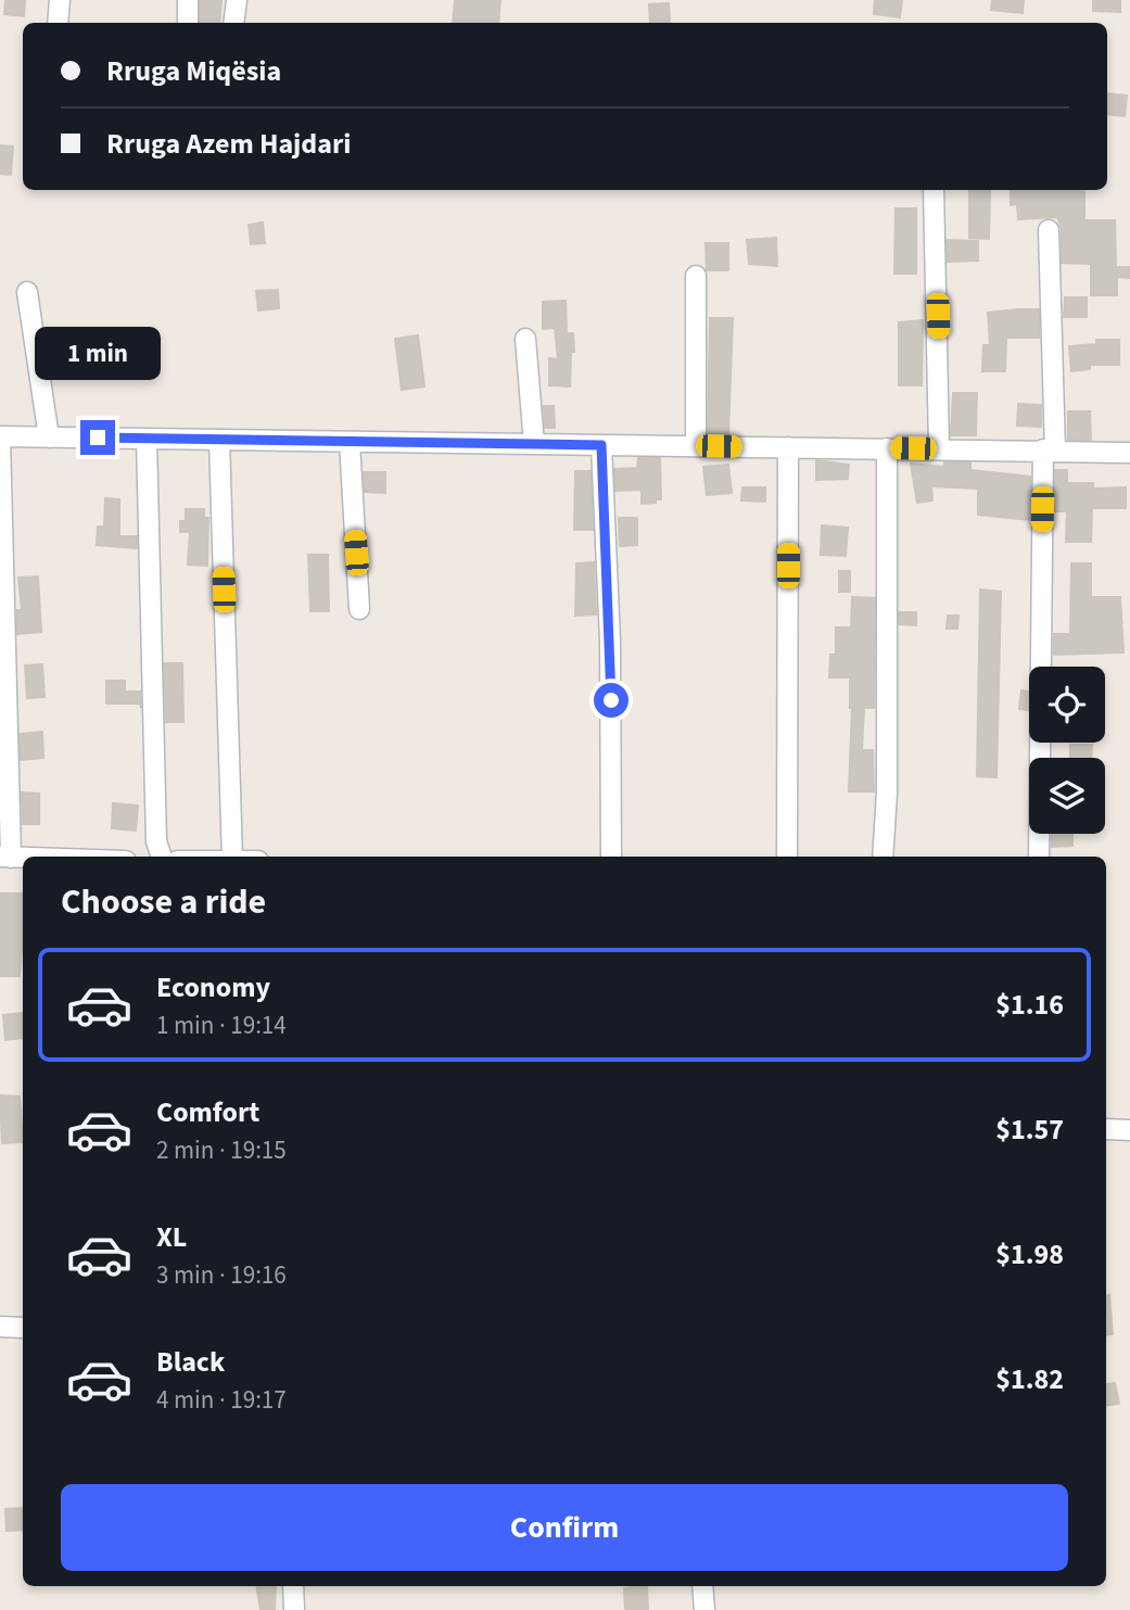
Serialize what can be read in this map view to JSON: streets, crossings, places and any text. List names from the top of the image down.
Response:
{
  "page": {
    "banner": ["Rruga Miqësia", "Rruga Azem Hajdari"],
    "bubble": "1 min",
    "heading": "Choose a ride",
    "list": [
      {
        "name": "Economy",
        "note": "1 min · 19:14",
        "value": "$1.16"
      },
      {
        "name": "Comfort",
        "note": "2 min · 19:15",
        "value": "$1.57"
      },
      {
        "name": "XL",
        "note": "3 min · 19:16",
        "value": "$1.98"
      },
      {
        "name": "Black",
        "note": "4 min · 19:17",
        "value": "$1.82"
      }
    ],
    "buttons": "Confirm"
  }
}
